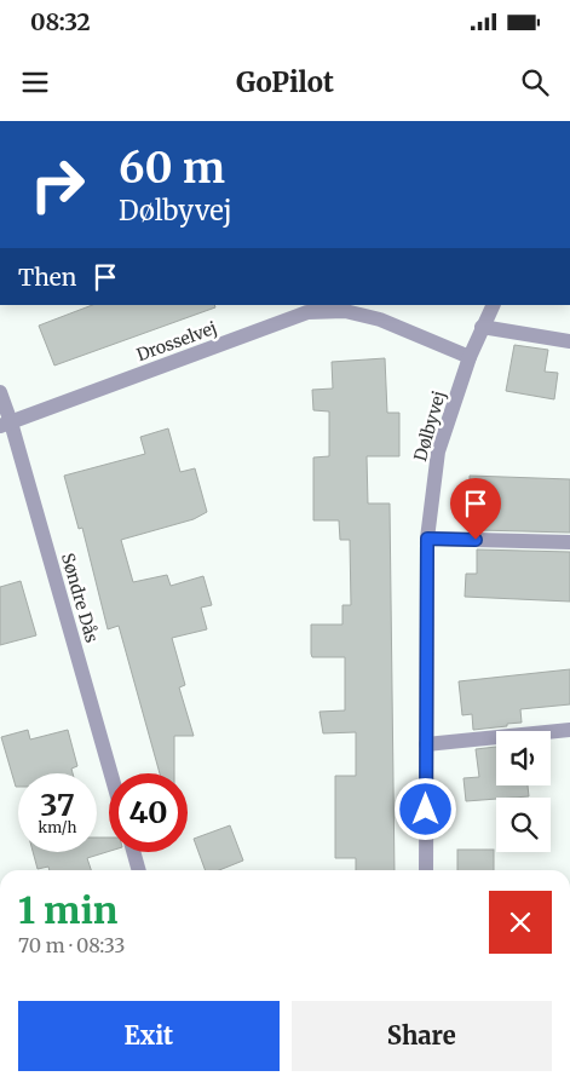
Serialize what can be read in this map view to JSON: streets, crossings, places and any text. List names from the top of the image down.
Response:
{
  "streets": {
    "street": ["Drosselvej", "Dølbyvej", "Søndre Dås"]
  },
  "crossings": [
    ["Drosselvej", "Dølbyvej"],
    ["Drosselvej", "Søndre Dås"]
  ],
  "page": {
    "status": "08:32",
    "header": "GoPilot",
    "turn": ["60 m", "Dølbyvej"],
    "then": "Then",
    "speed": "37 km/h",
    "limit": "40",
    "heading": ["1 min", "70 m · 08:33"],
    "buttons": ["Exit", "Share"]
  }
}
